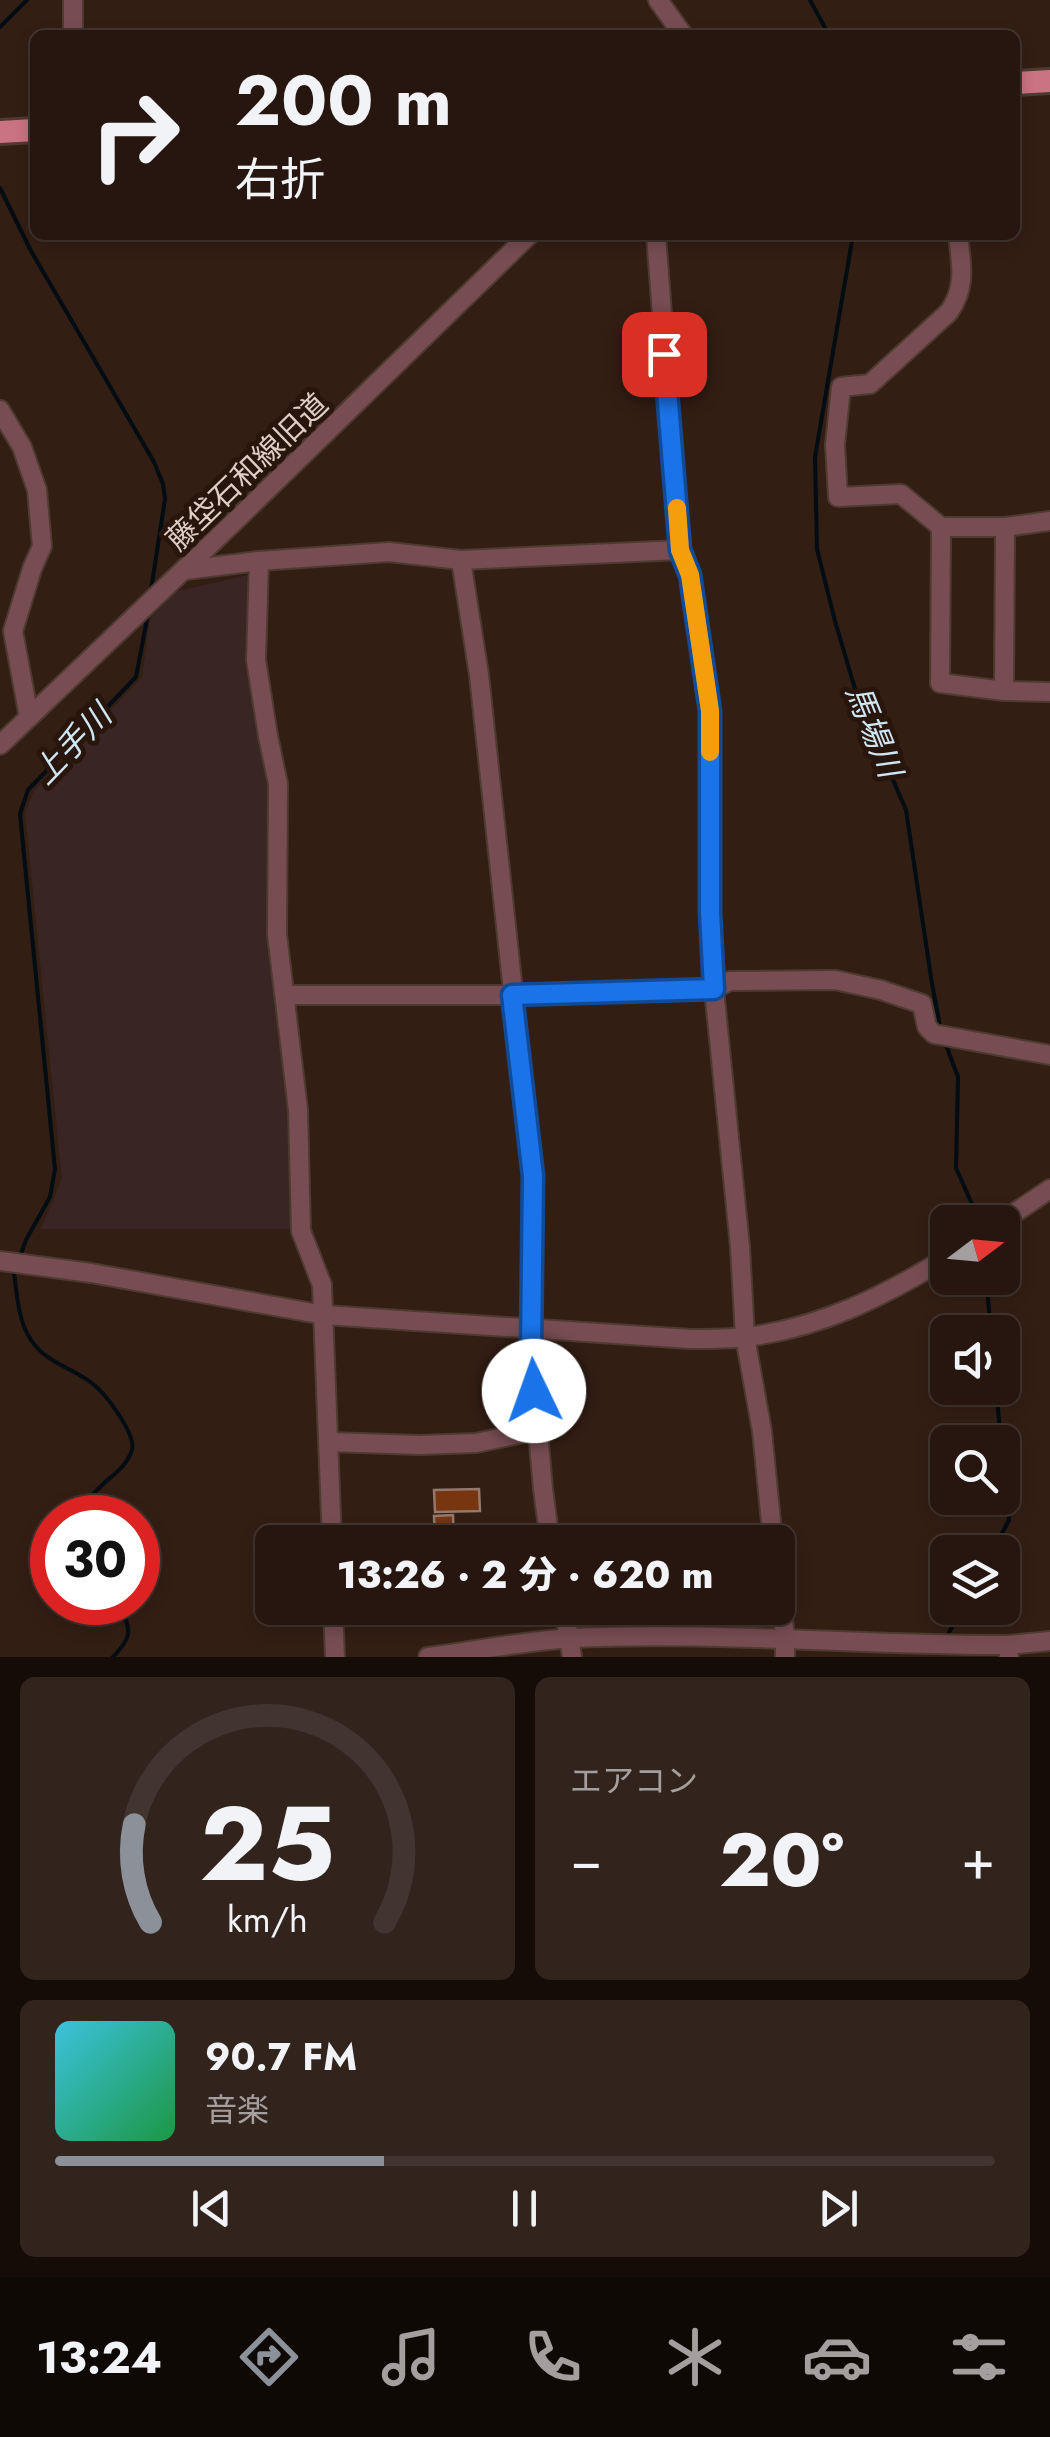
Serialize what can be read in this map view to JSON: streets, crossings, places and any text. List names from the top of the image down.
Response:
{
  "streets": {
    "street": ["藤垈石和線旧道"]
  },
  "water": ["馬場川", "上手川"],
  "north": "right",
  "page": {
    "turn": ["200 m", "右折"],
    "limit": "30",
    "trip": "13:26 · 2 分 · 620 m",
    "tile": "エアコン",
    "heat": ["−", "20°", "+"],
    "song": ["90.7 FM", "音楽"],
    "tabs": "13:24",
    "gauge": ["25", "km/h"]
  }
}
